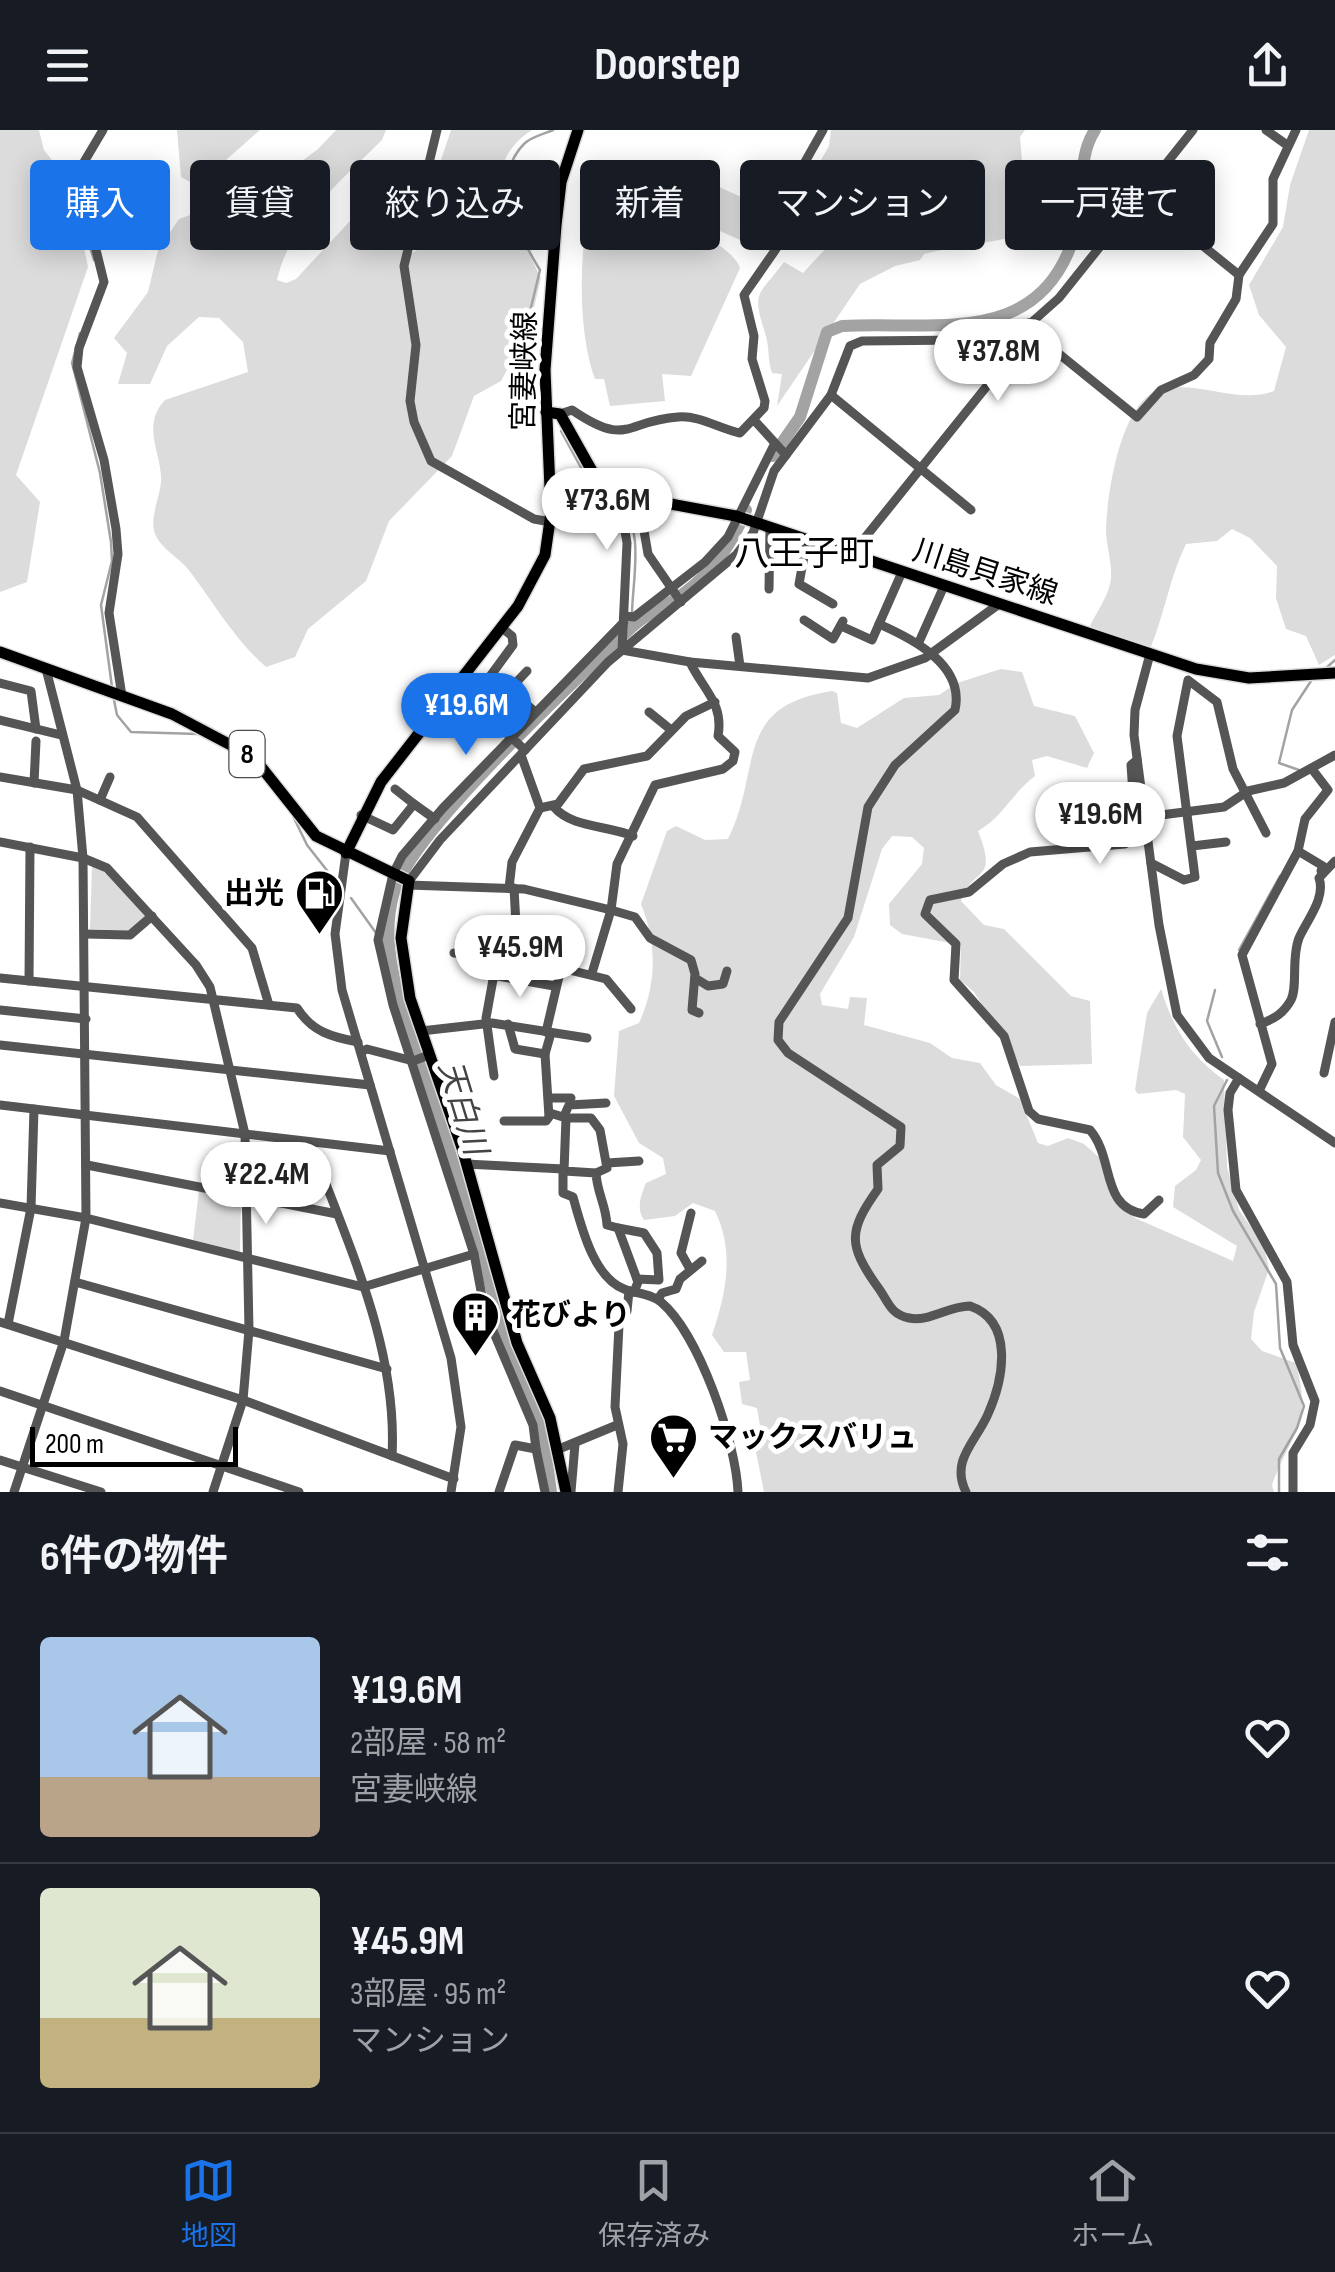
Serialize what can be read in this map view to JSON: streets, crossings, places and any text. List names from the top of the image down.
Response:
{
  "streets": {
    "main road": ["宮妻峡線", "川島貝家線", "8"]
  },
  "crossings": [
    ["宮妻峡線", "8"]
  ],
  "districts": ["八王子町"],
  "water": ["天白川"],
  "places": {
    "fuel station": ["出光"],
    "building": ["花びより"],
    "supermarket": ["マックスバリュ"]
  },
  "scale_bar": "200 m",
  "page": {
    "header": "Doorstep",
    "chip": [
      "購入",
      "賃貸",
      "絞り込み",
      "新着",
      "マンション",
      "一戸建て"
    ],
    "price": [
      "¥37.8M",
      "¥73.6M",
      "¥19.6M",
      "¥19.6M",
      "¥45.9M",
      "¥22.4M"
    ],
    "scale": "200 m",
    "heading": "6件の物件",
    "list": [
      {
        "name": "¥19.6M",
        "note": "2部屋 · 58 m² · 宮妻峡線"
      },
      {
        "name": "¥45.9M",
        "note": "3部屋 · 95 m² · マンション"
      }
    ],
    "tabs": ["地図", "保存済み", "ホーム"]
  }
}
